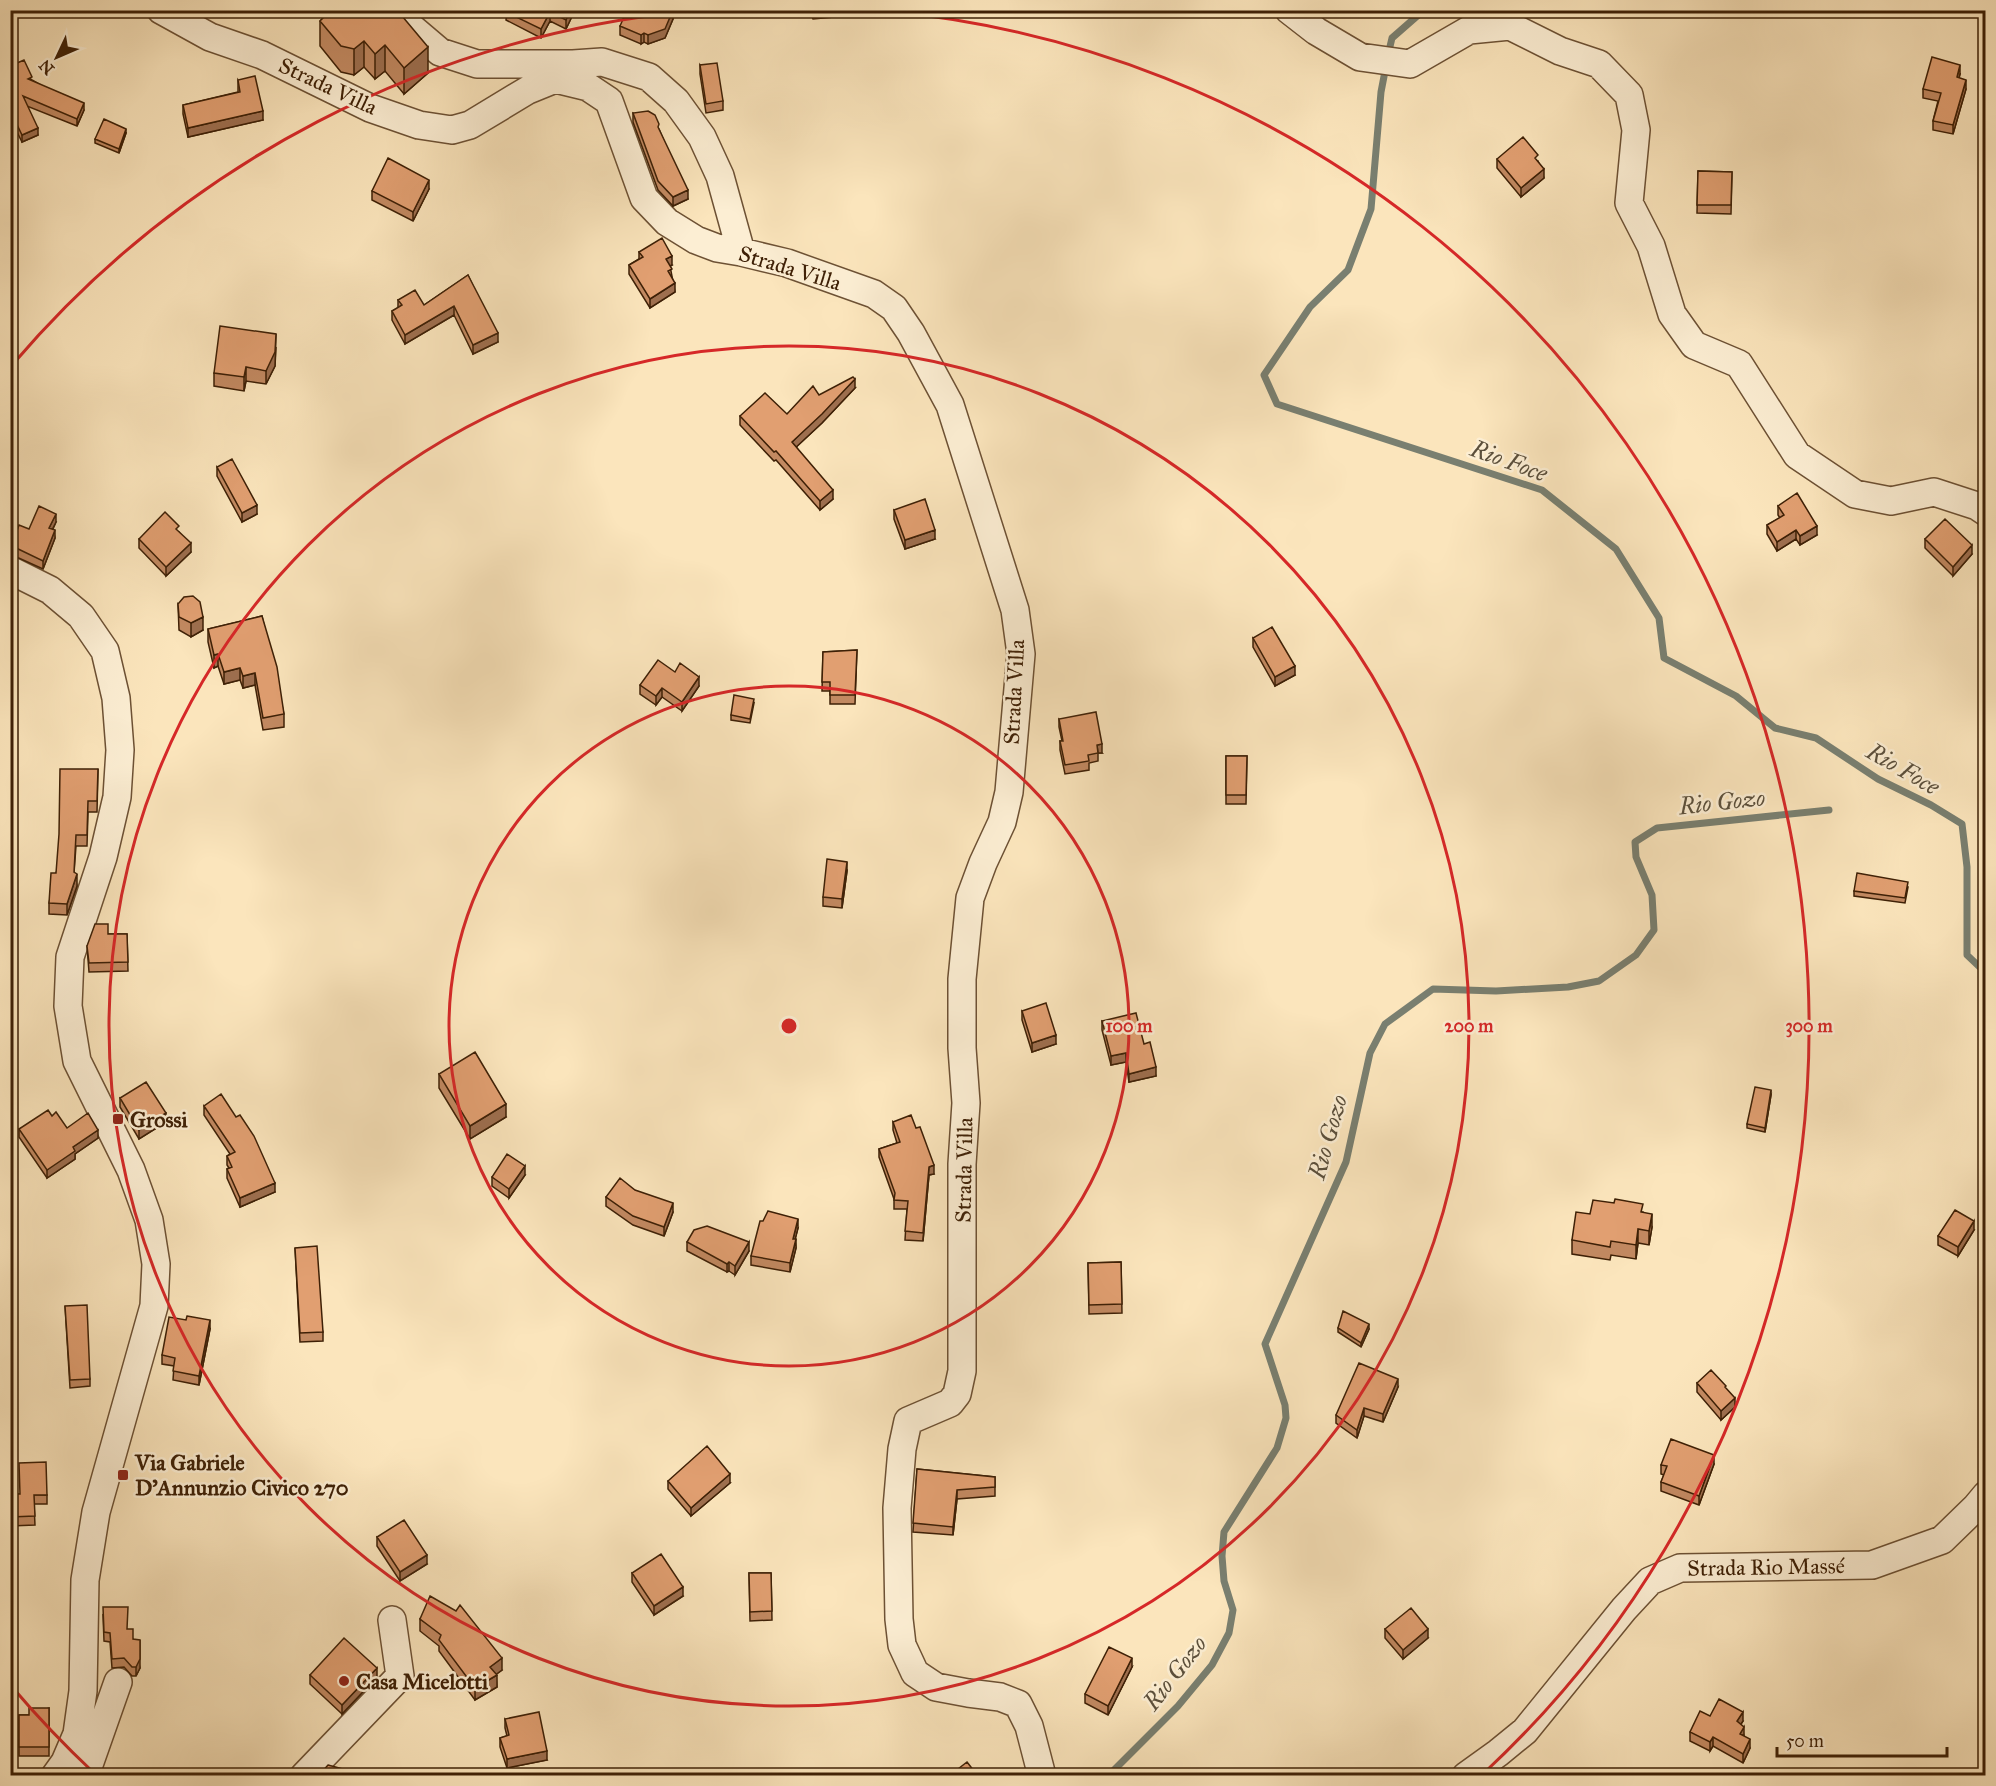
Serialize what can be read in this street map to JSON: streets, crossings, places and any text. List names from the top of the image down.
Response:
{
  "streets": {
    "street": ["Strada Villa", "Strada Rio Massé"]
  },
  "water": ["Rio Foce", "Rio Gozo"],
  "places": {
    "transit": ["Grossi", "Via Gabriele D'Annunzio Civico 270"],
    "other": ["Casa Micelotti"]
  },
  "scale_bar": "50 m",
  "north": "bottom left",
  "rings": ["100 m", "200 m", "300 m"]
}
